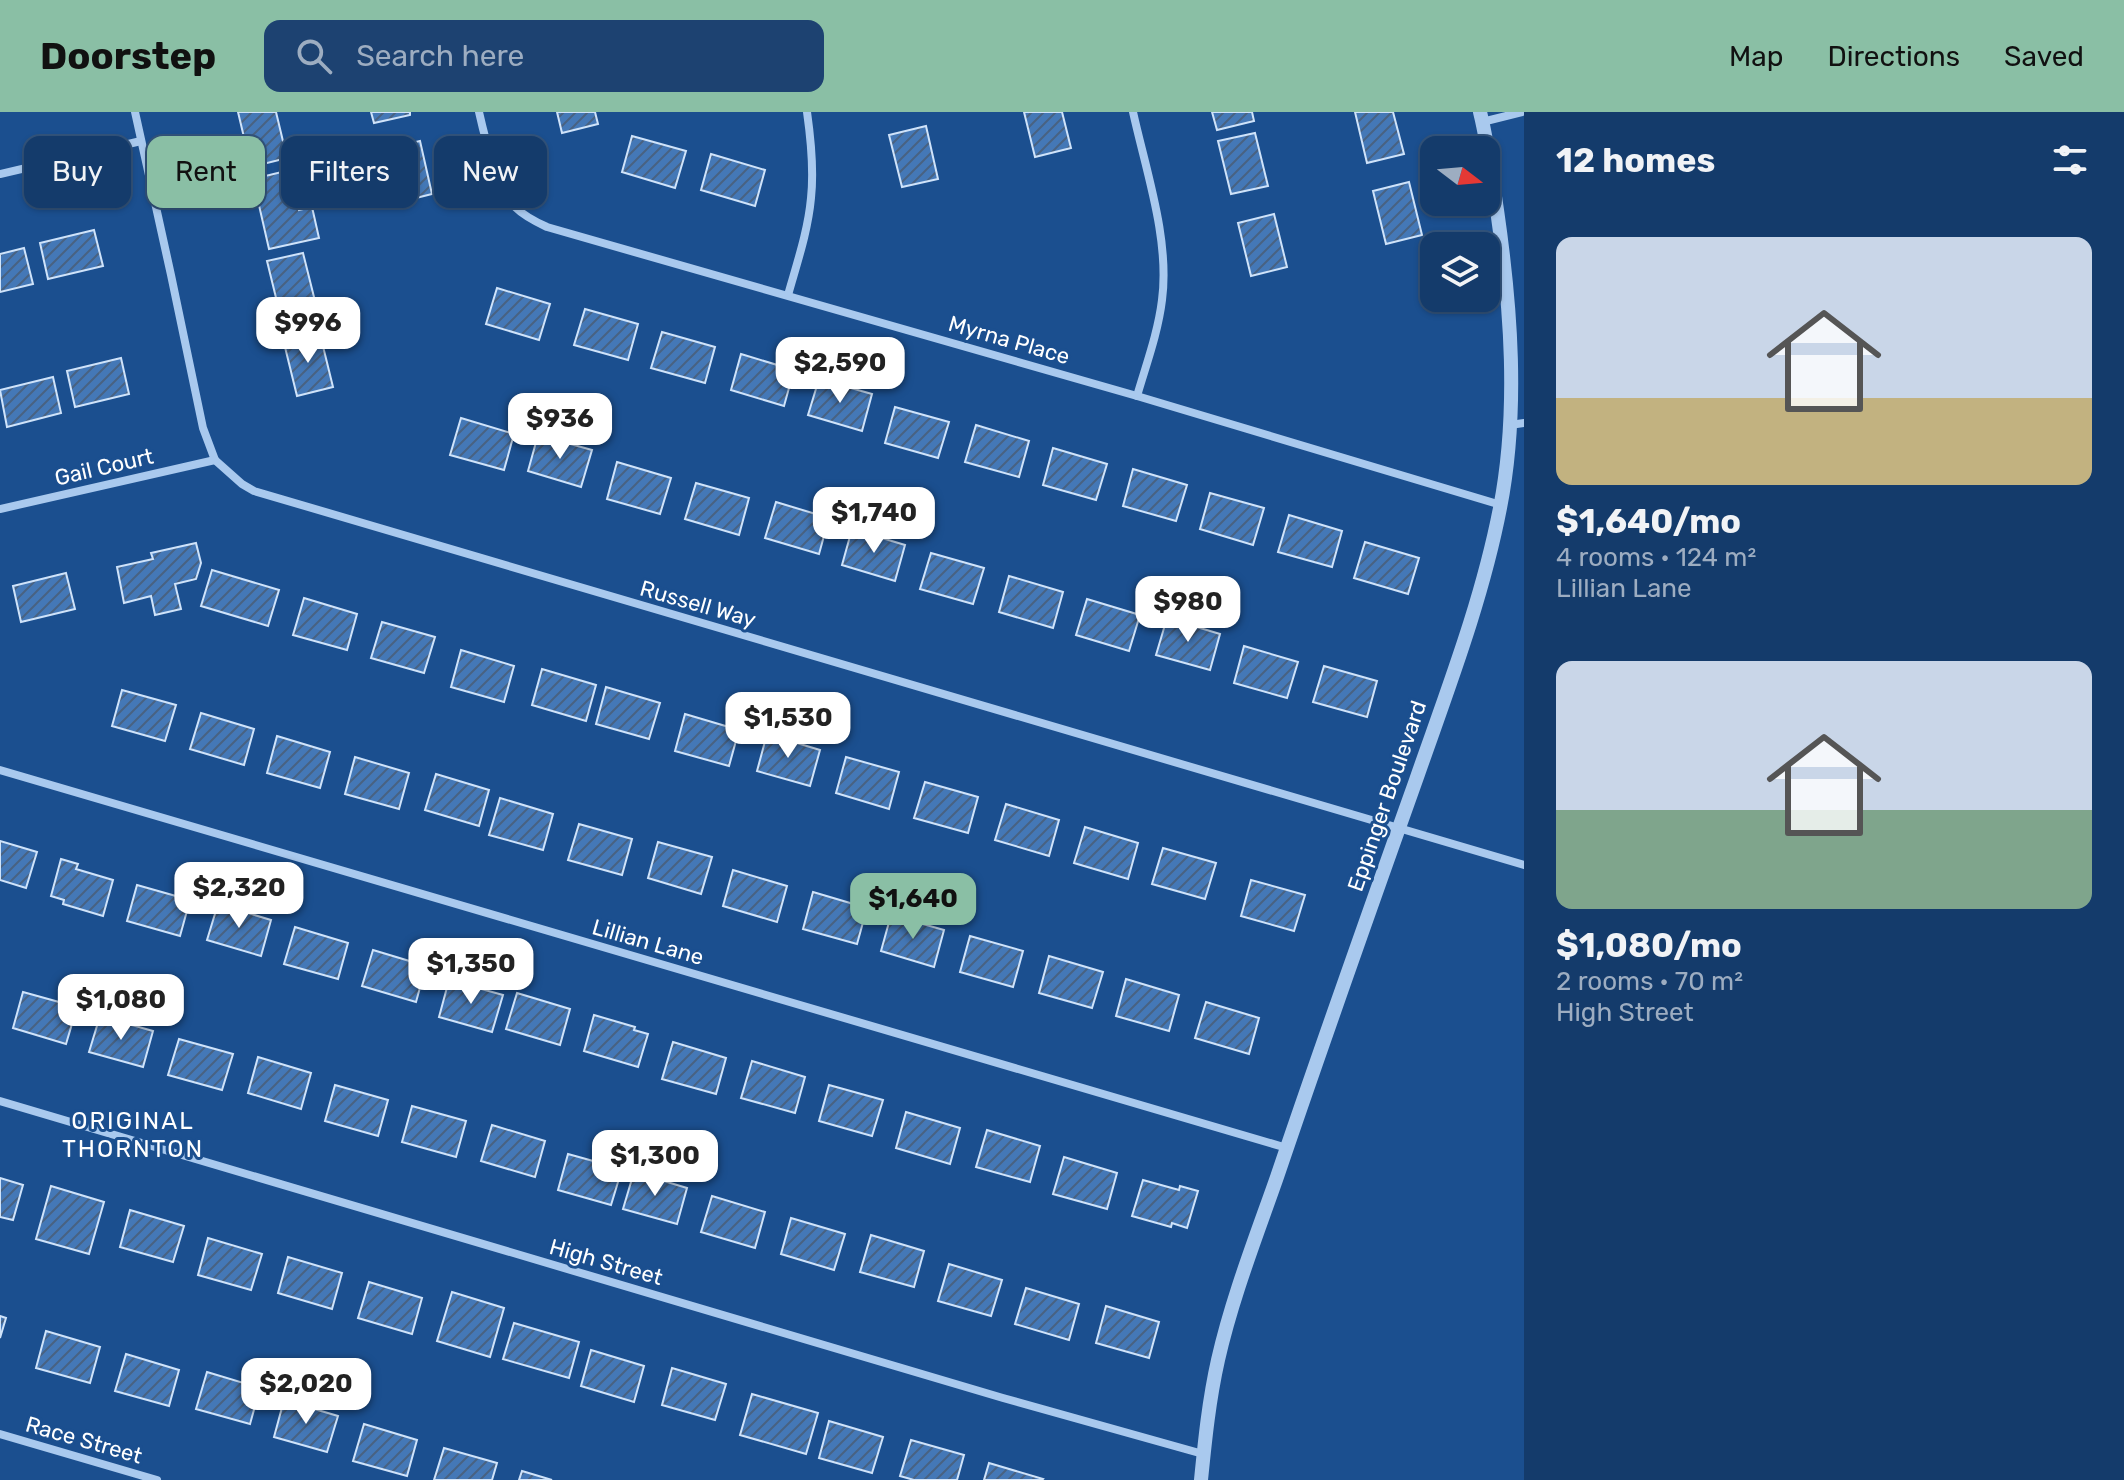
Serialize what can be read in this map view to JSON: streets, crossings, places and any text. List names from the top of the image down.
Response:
{
  "streets": {
    "street": [
      "Myrna Place",
      "Gail Court",
      "Russell Way",
      "Eppinger Boulevard",
      "Lillian Lane",
      "High Street",
      "Race Street"
    ]
  },
  "crossings": [
    ["Myrna Place", "Eppinger Boulevard"],
    ["Gail Court", "Russell Way"],
    ["Russell Way", "Eppinger Boulevard"],
    ["Eppinger Boulevard", "Lillian Lane"],
    ["Eppinger Boulevard", "High Street"]
  ],
  "districts": ["ORIGINAL THORNTON"],
  "north": "right",
  "page": {
    "header": "Doorstep",
    "search": "Search here",
    "nav": ["Map", "Directions", "Saved"],
    "heading": "12 homes",
    "chip": [
      "Buy",
      "Rent",
      "Filters",
      "New"
    ],
    "list": [
      {
        "name": "$1,640/mo",
        "note": "4 rooms · 124 m² · Lillian Lane"
      },
      {
        "name": "$1,080/mo",
        "note": "2 rooms · 70 m² · High Street"
      }
    ],
    "price": [
      "$996",
      "$2,590",
      "$936",
      "$1,740",
      "$980",
      "$1,530",
      "$2,320",
      "$1,640",
      "$1,350",
      "$1,080",
      "$1,300",
      "$2,020"
    ]
  }
}
